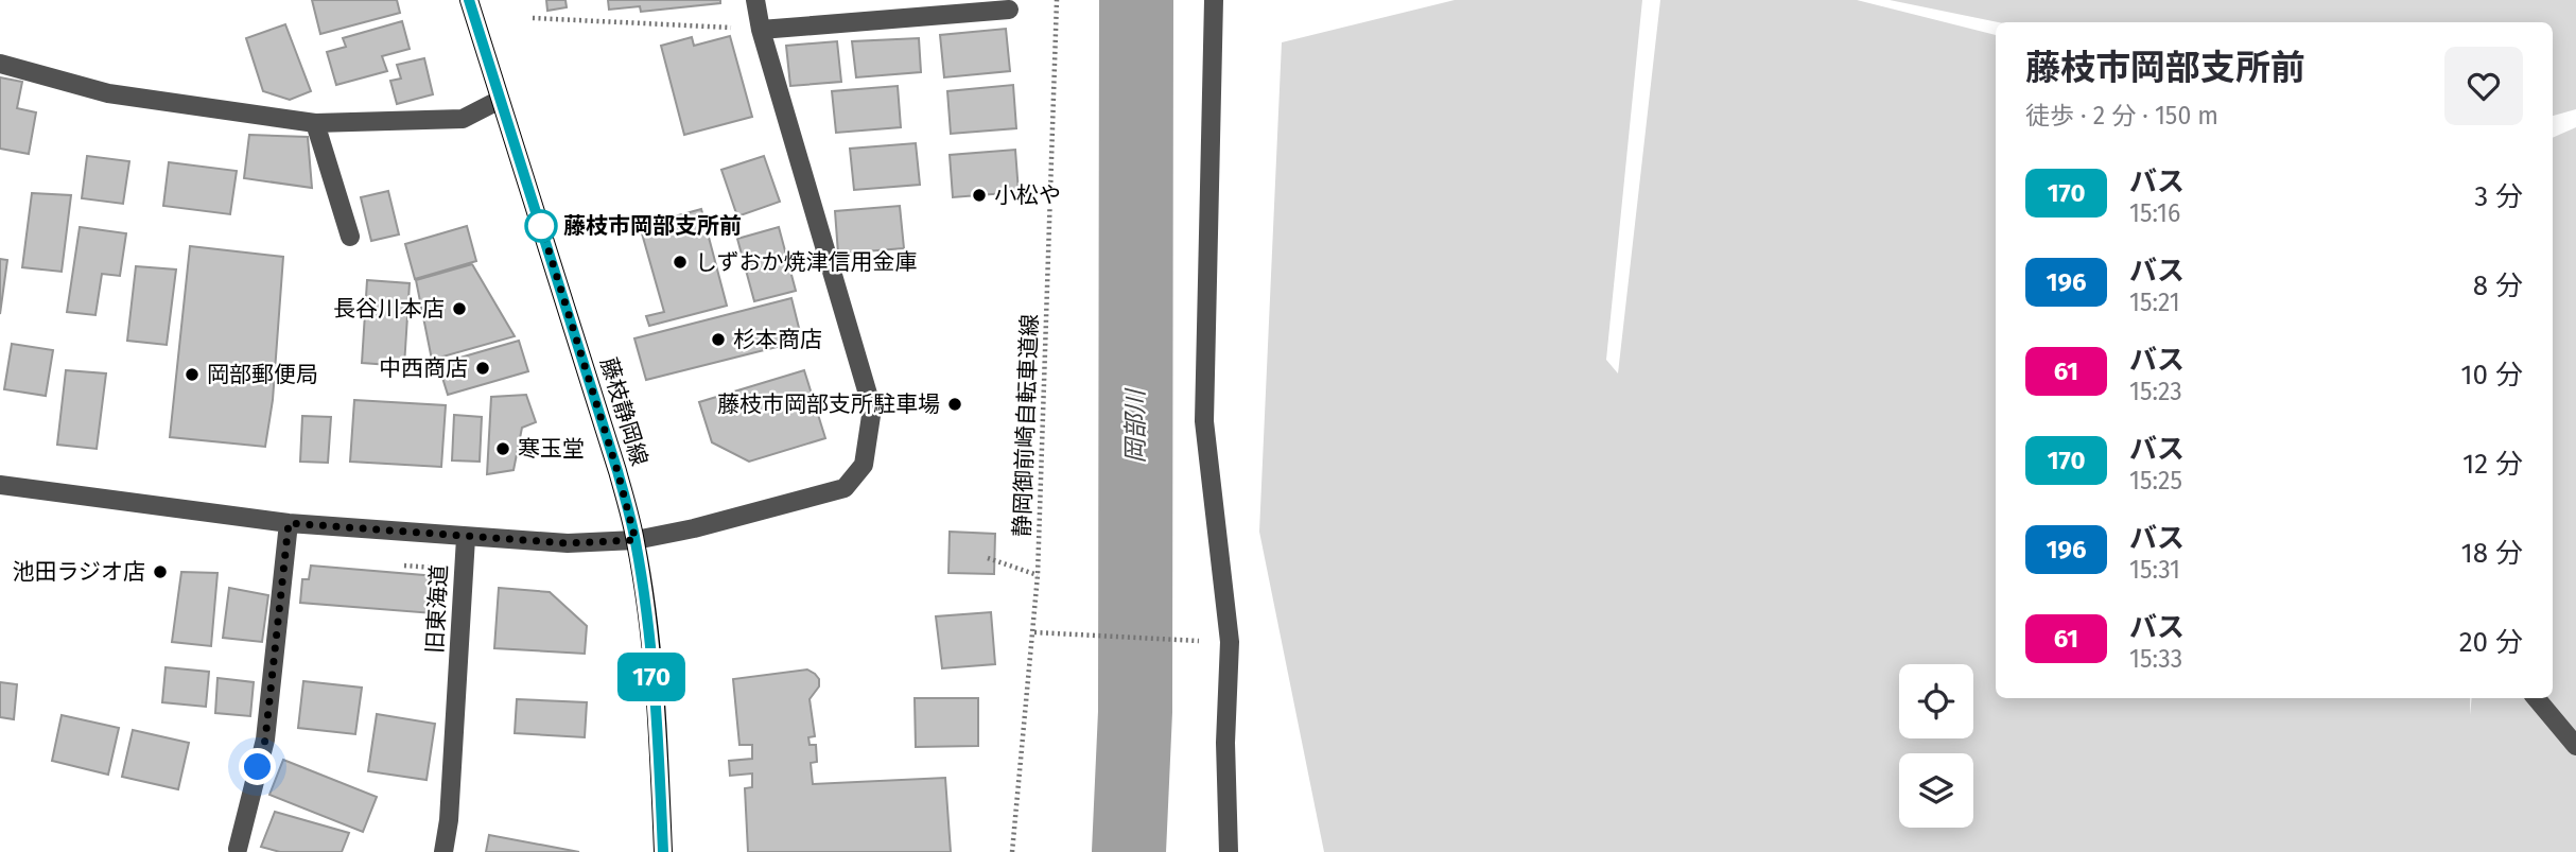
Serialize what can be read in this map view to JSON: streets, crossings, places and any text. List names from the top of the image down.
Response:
{
  "streets": {
    "main road": ["藤枝静岡線"],
    "street": ["旧東海道"],
    "path": ["静岡御前崎自転車道線"]
  },
  "crossings": [
    ["藤枝静岡線", "旧東海道"]
  ],
  "water": ["岡部川"],
  "places": [
    "小松や",
    "藤枝市岡部支所前",
    "しずおか焼津信用金庫",
    "長谷川本店",
    "杉本商店",
    "中西商店",
    "岡部郵便局",
    "藤枝市岡部支所駐車場",
    "寒玉堂",
    "池田ラジオ店"
  ],
  "lines": ["bus line 170"],
  "page": {
    "on_map": "170",
    "heading": ["藤枝市岡部支所前", "徒歩 · 2 分 · 150 m"],
    "list": [
      {
        "mark": "170",
        "name": "バス",
        "note": "15:16",
        "value": "3 分"
      },
      {
        "mark": "196",
        "name": "バス",
        "note": "15:21",
        "value": "8 分"
      },
      {
        "mark": "61",
        "name": "バス",
        "note": "15:23",
        "value": "10 分"
      },
      {
        "mark": "170",
        "name": "バス",
        "note": "15:25",
        "value": "12 分"
      },
      {
        "mark": "196",
        "name": "バス",
        "note": "15:31",
        "value": "18 分"
      },
      {
        "mark": "61",
        "name": "バス",
        "note": "15:33",
        "value": "20 分"
      }
    ]
  }
}
